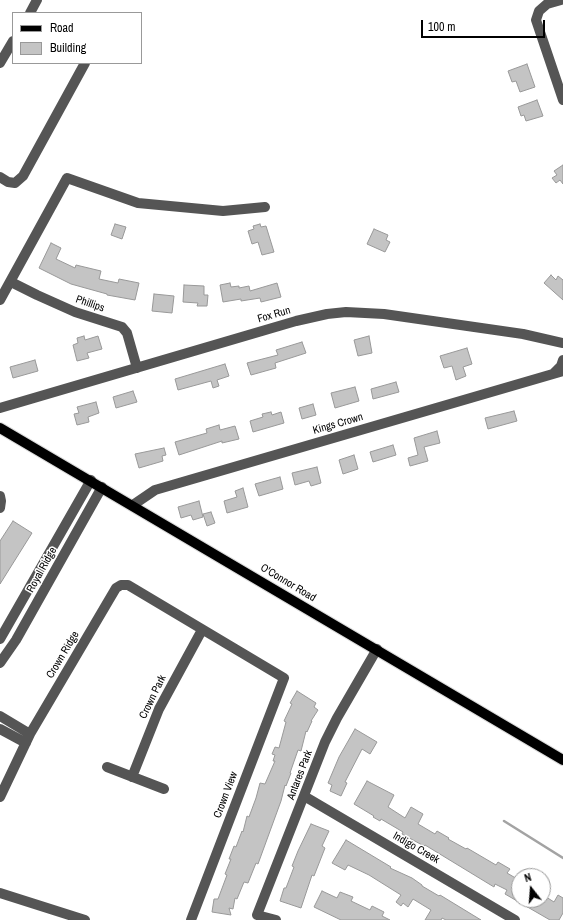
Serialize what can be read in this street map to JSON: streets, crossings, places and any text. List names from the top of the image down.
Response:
{
  "streets": {
    "main road": ["O'Connor Road"],
    "street": [
      "Phillips",
      "Fox Run",
      "Kings Crown",
      "Royal Ridge",
      "Crown Ridge",
      "Crown Park",
      "Antares Park",
      "Crown View",
      "Indigo Creek"
    ]
  },
  "crossings": [
    ["Phillips", "Fox Run"],
    ["Kings Crown", "O'Connor Road"],
    ["Royal Ridge", "O'Connor Road"],
    ["O'Connor Road", "Antares Park"],
    ["Crown Ridge", "Crown Park"],
    ["Crown Ridge", "Crown View"],
    ["Crown Park", "Crown View"],
    ["Antares Park", "Indigo Creek"]
  ],
  "legend": ["Road", "Building"],
  "scale_bar": "100 m",
  "north": "top"
}
